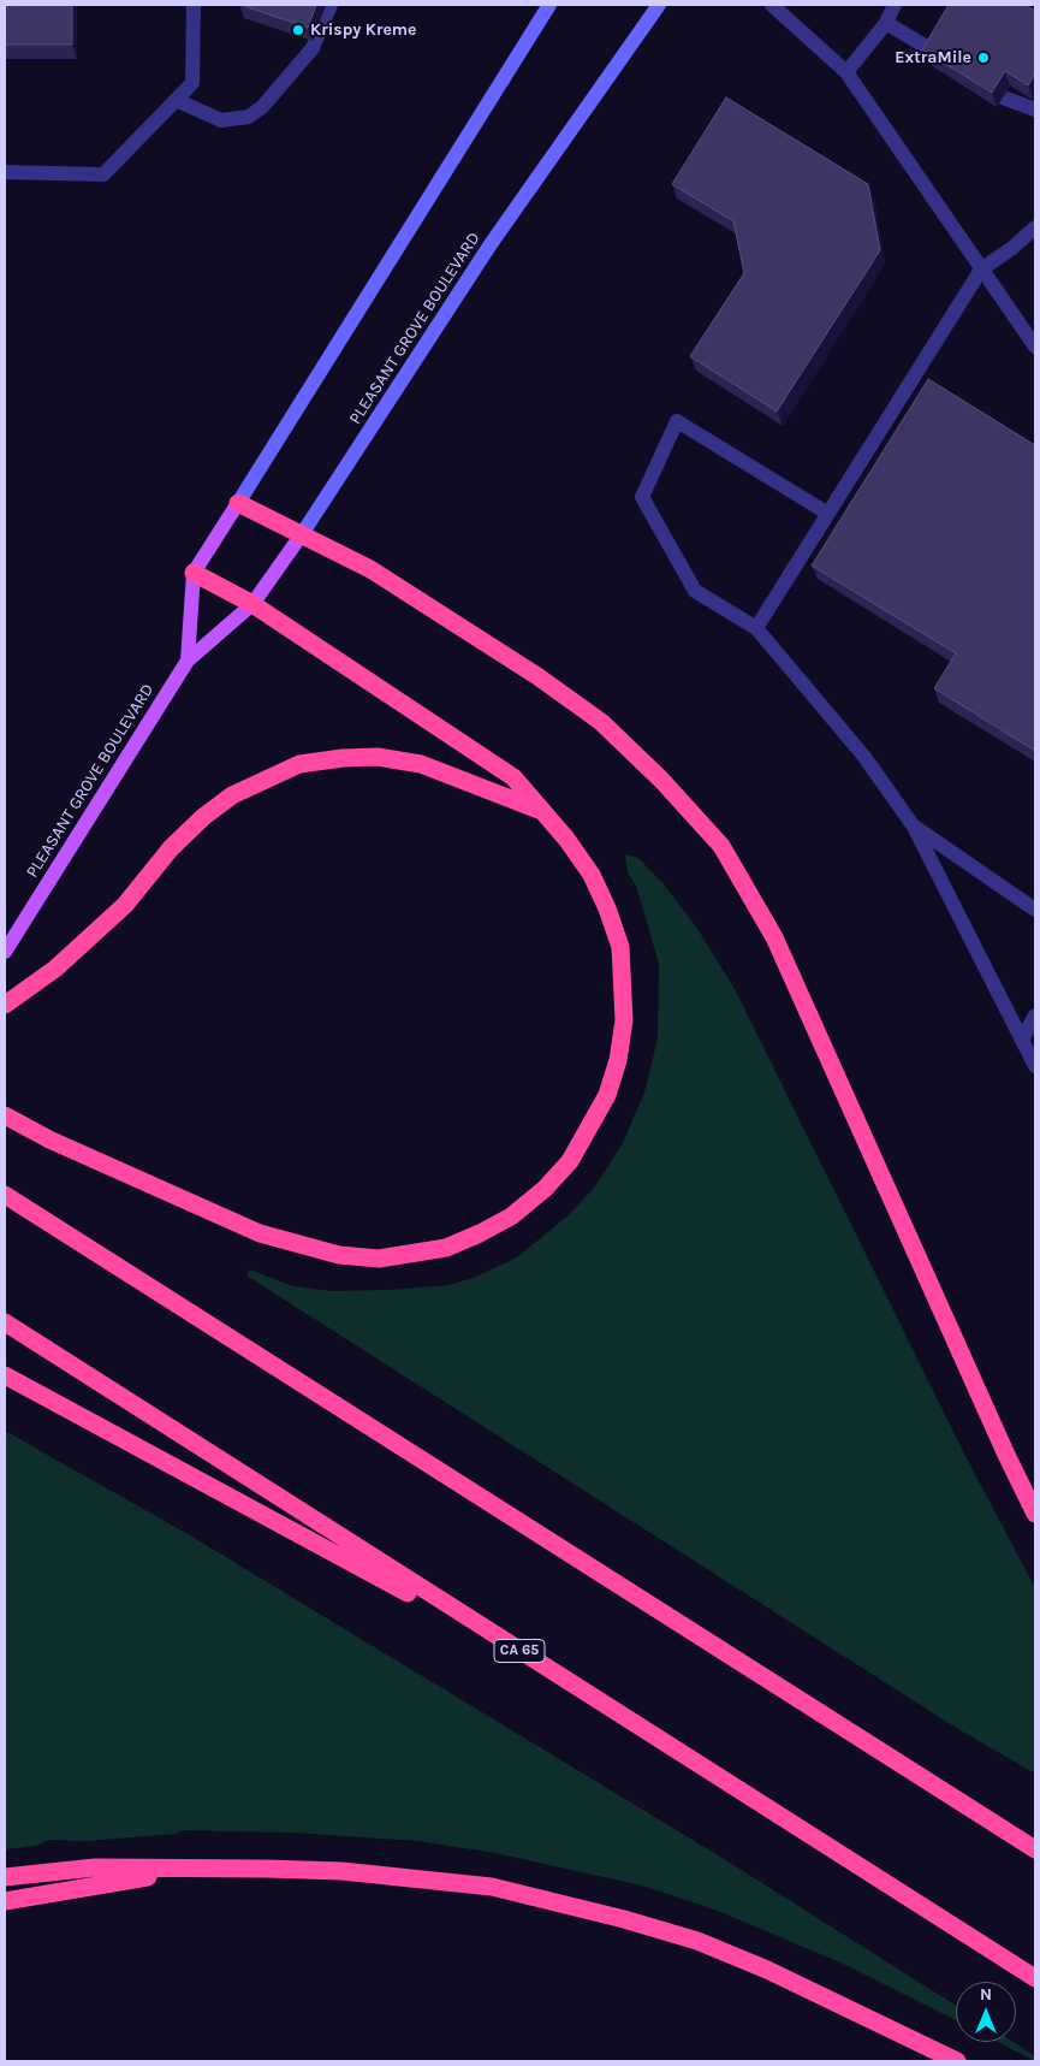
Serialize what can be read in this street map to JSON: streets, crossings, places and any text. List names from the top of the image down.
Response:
{
  "streets": {
    "highway": ["CA 65"],
    "main road": ["PLEASANT GROVE BOULEVARD"]
  },
  "places": ["Krispy Kreme", "ExtraMile"],
  "north": "top"
}
